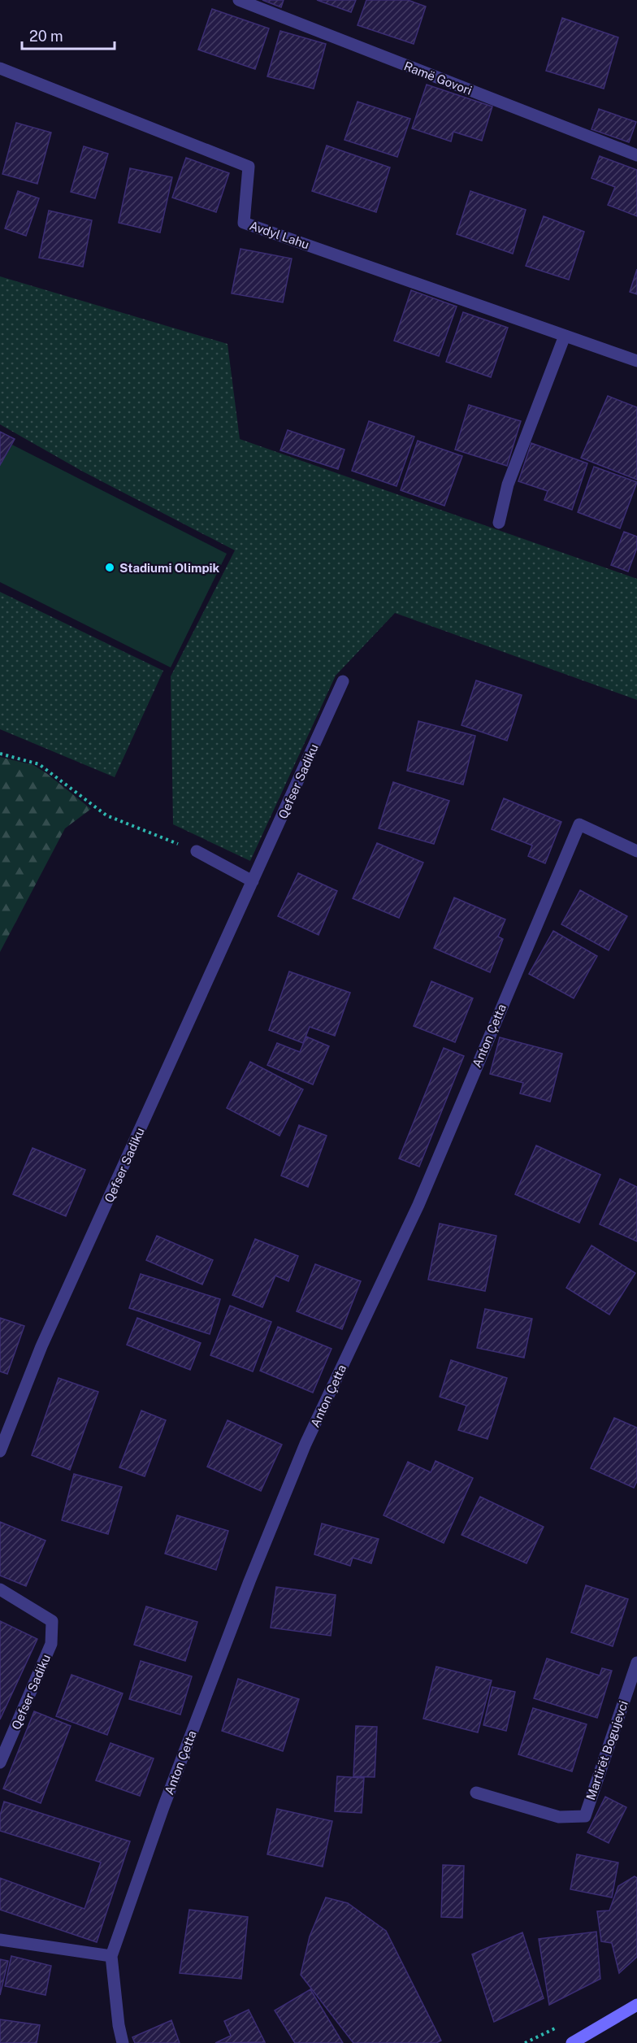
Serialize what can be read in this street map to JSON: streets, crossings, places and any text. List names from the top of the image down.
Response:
{
  "streets": {
    "street": [
      "Ramë Govori",
      "Avdyl Lahu",
      "Qefser Sadiku",
      "Anton Çetta",
      "Martirët Bogujevci"
    ]
  },
  "places": ["Stadiumi Olimpik"],
  "scale_bar": "20 m"
}
